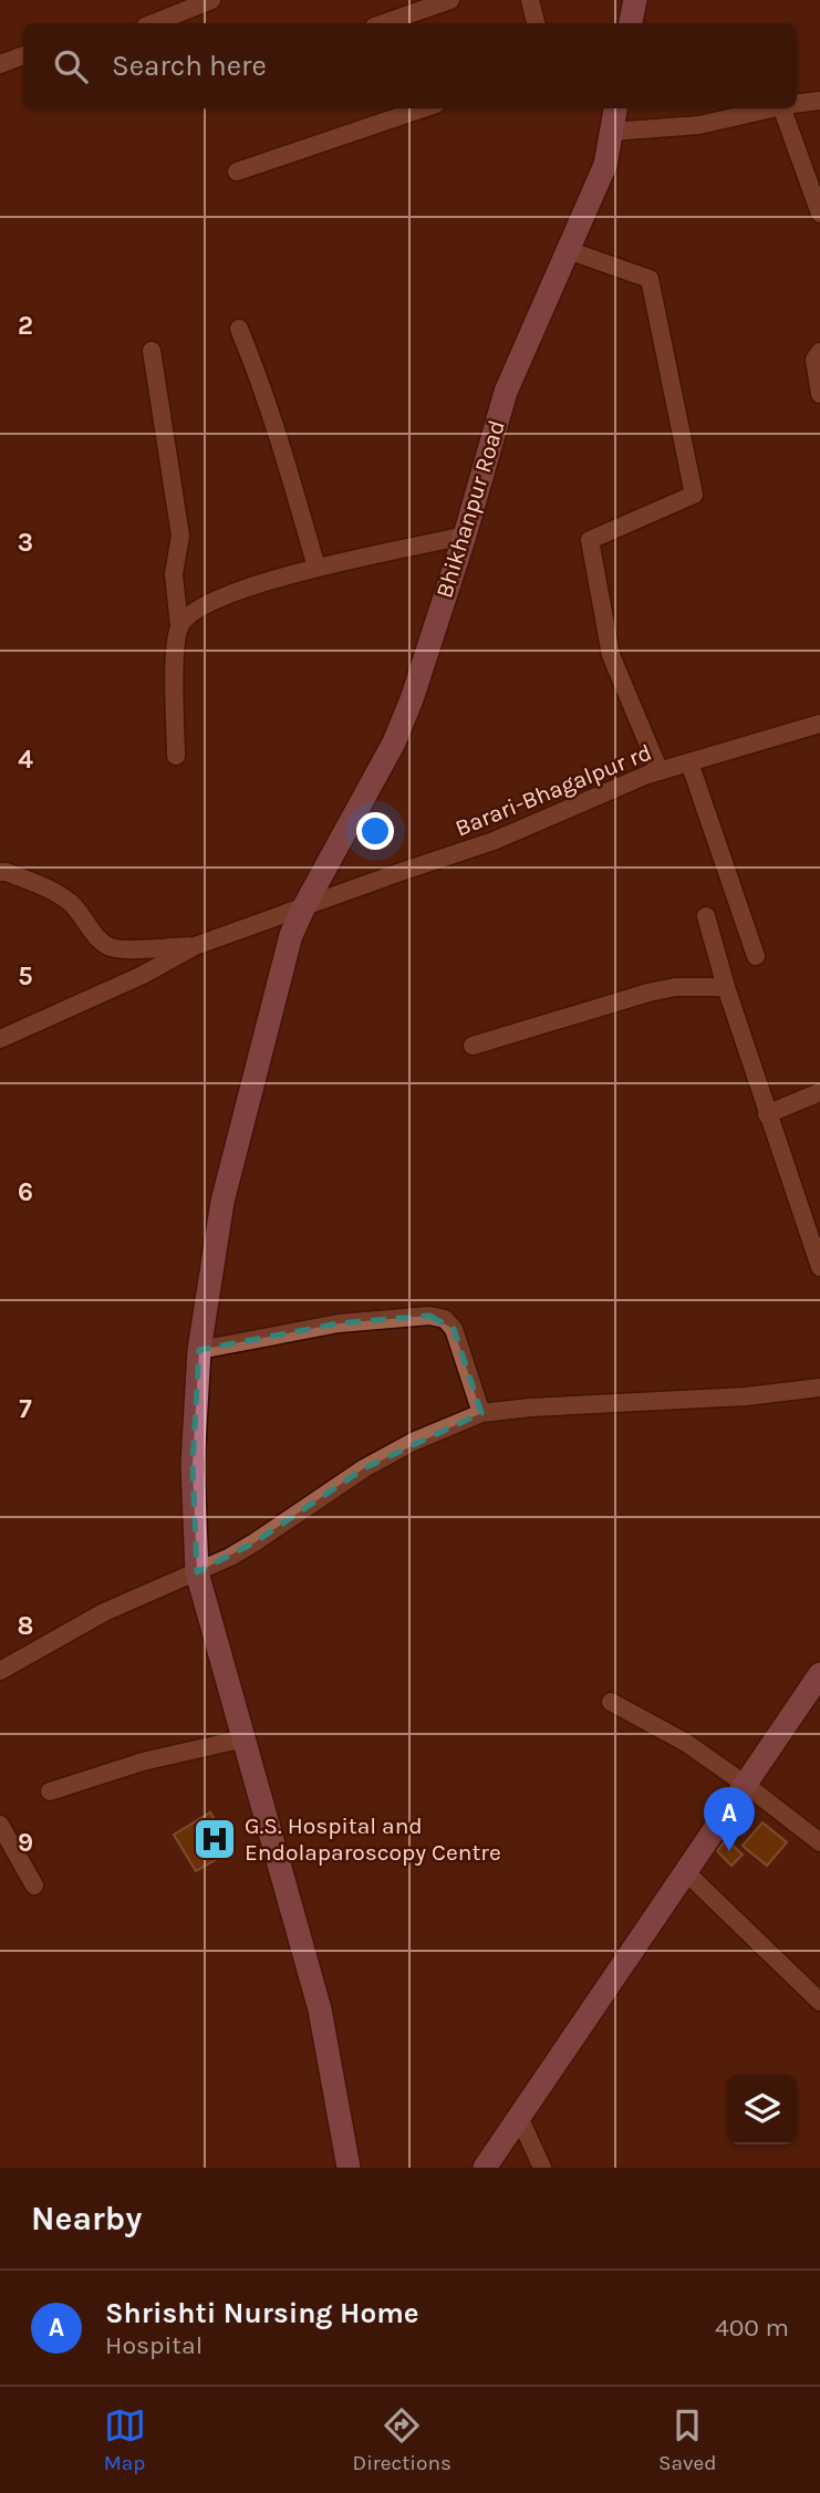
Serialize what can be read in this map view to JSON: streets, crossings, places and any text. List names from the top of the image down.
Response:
{
  "streets": {
    "main road": ["Bhikhanpur Road"],
    "street": ["Barari-Bhagalpur rd"]
  },
  "crossings": [
    ["Bhikhanpur Road", "Barari-Bhagalpur rd"]
  ],
  "places": {
    "hospital": ["G.S. Hospital and Endolaparoscopy Centre"]
  },
  "page": {
    "search": "Search here",
    "pins": "A",
    "heading": "Nearby",
    "list": [
      {
        "mark": "A",
        "name": "Shrishti Nursing Home",
        "note": "Hospital",
        "value": "400 m"
      }
    ],
    "nav": ["Map", "Directions", "Saved"]
  },
  "grid": {
    "rows": [
      "2",
      "3",
      "4",
      "5",
      "6",
      "7",
      "8",
      "9"
    ]
  }
}
